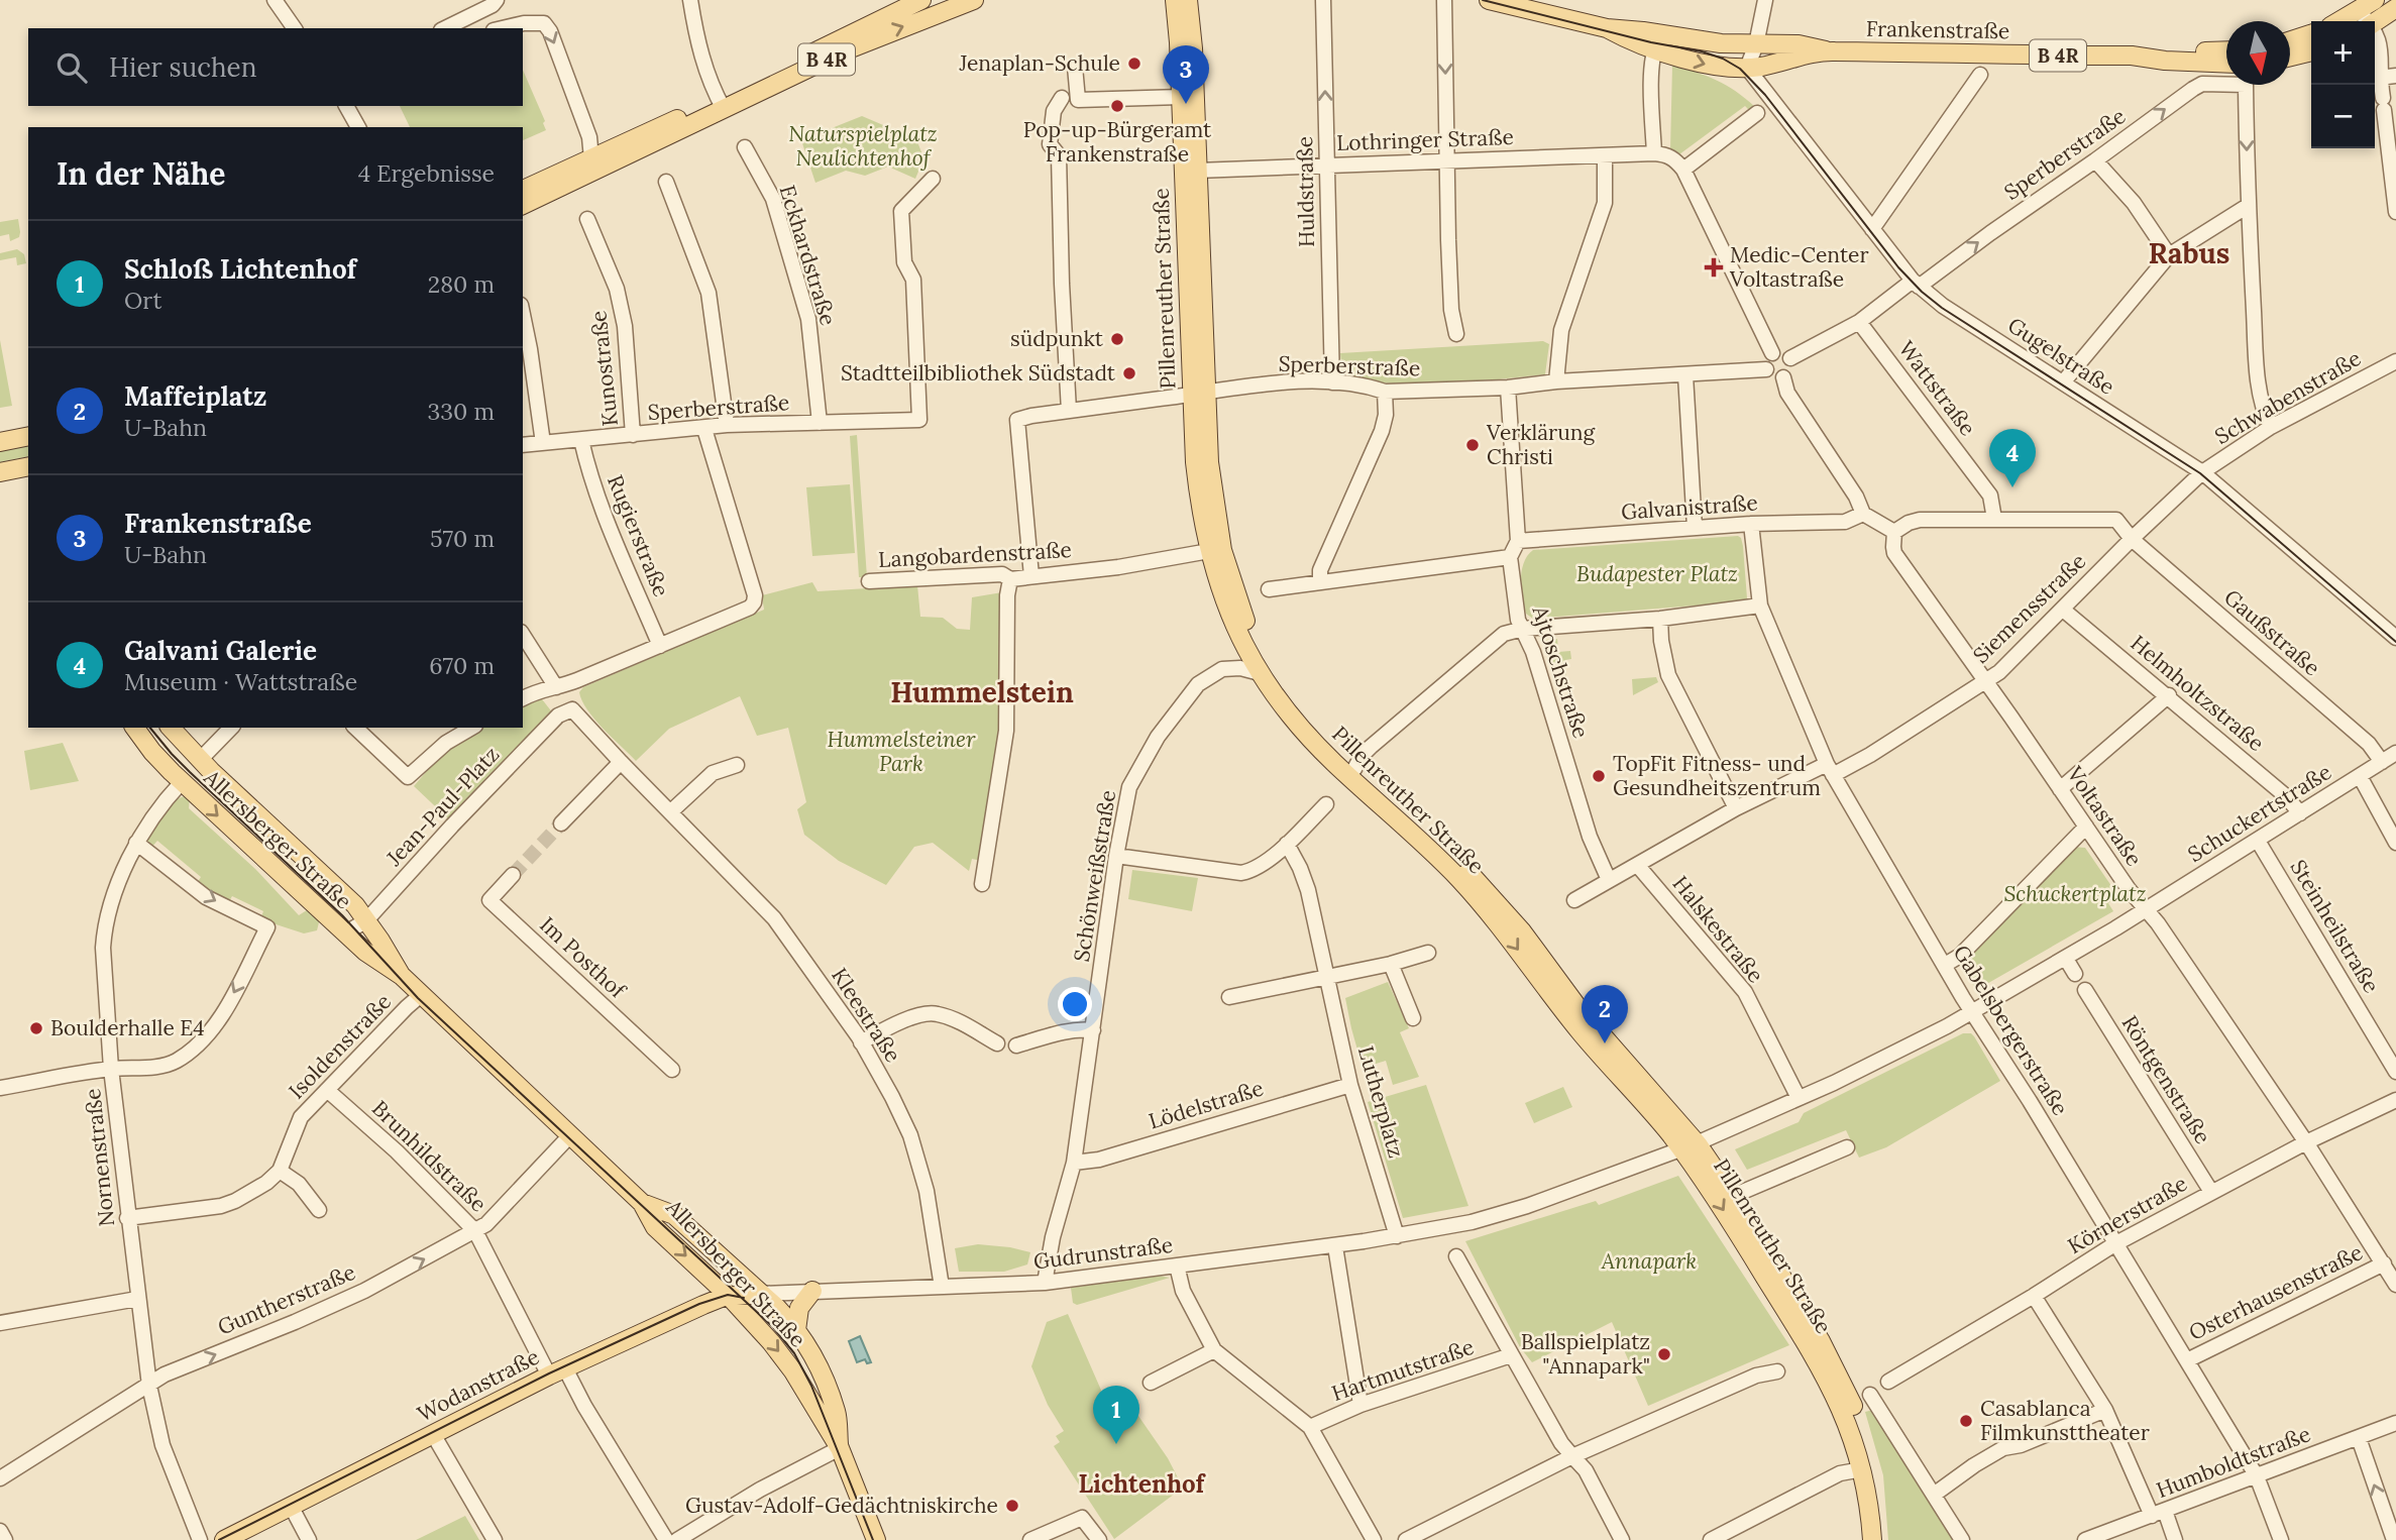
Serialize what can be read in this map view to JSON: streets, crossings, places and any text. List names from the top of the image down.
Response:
{
  "streets": {
    "main road": [
      "Frankenstraße",
      "B 4R",
      "Pillenreuther Straße",
      "Allersberger Straße",
      "Wodanstraße"
    ],
    "street": [
      "Lothringer Straße",
      "Sperberstraße",
      "Huldstraße",
      "Eckhardstraße",
      "Gugelstraße",
      "Kunostraße",
      "Wattstraße",
      "Schwabenstraße",
      "Galvanistraße",
      "Rugierstraße",
      "Langobardenstraße",
      "Siemensstraße",
      "Gaußstraße",
      "Ajtoschstraße",
      "Helmholtzstraße",
      "Jean-Paul-Platz",
      "Schuckertstraße",
      "Voltastraße",
      "Schönweißstraße",
      "Steinheilstraße",
      "Halskestraße",
      "Im Posthof",
      "Kleestraße",
      "Gabelsbergerstraße",
      "Isoldenstraße",
      "Röntgenstraße",
      "Lutherplatz",
      "Lödelstraße",
      "Brunhildstraße",
      "Nornenstraße",
      "Körnerstraße",
      "Gudrunstraße",
      "Osterhausenstraße",
      "Guntherstraße",
      "Hartmutstraße",
      "Humboldtstraße"
    ]
  },
  "crossings": [
    ["Frankenstraße", "Gugelstraße"],
    ["Lothringer Straße", "Huldstraße"],
    ["Lothringer Straße", "Pillenreuther Straße"],
    ["Sperberstraße", "Huldstraße"],
    ["Sperberstraße", "Eckhardstraße"],
    ["Sperberstraße", "Pillenreuther Straße"],
    ["Sperberstraße", "Gugelstraße"],
    ["Sperberstraße", "Kunostraße"],
    ["Sperberstraße", "Wattstraße"],
    ["Sperberstraße", "Rugierstraße"],
    ["Sperberstraße", "Langobardenstraße"],
    ["Pillenreuther Straße", "Langobardenstraße"],
    ["Pillenreuther Straße", "Schönweißstraße"],
    ["Pillenreuther Straße", "Gudrunstraße"],
    ["Gugelstraße", "Schwabenstraße"],
    ["Gugelstraße", "Siemensstraße"],
    ["Schwabenstraße", "Siemensstraße"],
    ["Galvanistraße", "Gabelsbergerstraße"],
    ["Siemensstraße", "Gaußstraße"],
    ["Siemensstraße", "Ajtoschstraße"],
    ["Siemensstraße", "Helmholtzstraße"],
    ["Siemensstraße", "Voltastraße"],
    ["Siemensstraße", "Halskestraße"],
    ["Siemensstraße", "Gabelsbergerstraße"],
    ["Gaußstraße", "Schuckertstraße"],
    ["Helmholtzstraße", "Schuckertstraße"],
    ["Jean-Paul-Platz", "Allersberger Straße"],
    ["Jean-Paul-Platz", "Kleestraße"],
    ["Schuckertstraße", "Voltastraße"],
    ["Schuckertstraße", "Steinheilstraße"],
    ["Voltastraße", "Körnerstraße"],
    ["Voltastraße", "Osterhausenstraße"],
    ["Allersberger Straße", "Isoldenstraße"],
    ["Allersberger Straße", "Nornenstraße"],
    ["Allersberger Straße", "Gudrunstraße"],
    ["Allersberger Straße", "Guntherstraße"],
    ["Allersberger Straße", "Wodanstraße"],
    ["Schönweißstraße", "Lödelstraße"],
    ["Schönweißstraße", "Gudrunstraße"],
    ["Halskestraße", "Gudrunstraße"],
    ["Kleestraße", "Gudrunstraße"],
    ["Gabelsbergerstraße", "Körnerstraße"],
    ["Gabelsbergerstraße", "Gudrunstraße"],
    ["Gabelsbergerstraße", "Osterhausenstraße"],
    ["Gabelsbergerstraße", "Humboldtstraße"],
    ["Isoldenstraße", "Brunhildstraße"],
    ["Röntgenstraße", "Körnerstraße"],
    ["Lutherplatz", "Lödelstraße"],
    ["Lutherplatz", "Gudrunstraße"],
    ["Brunhildstraße", "Guntherstraße"],
    ["Brunhildstraße", "Wodanstraße"],
    ["Nornenstraße", "Guntherstraße"],
    ["Gudrunstraße", "Wodanstraße"]
  ],
  "one_way": ["Guntherstraße"],
  "districts": ["Rabus", "Hummelstein", "Lichtenhof"],
  "parks": [
    "Naturspielplatz Neulichtenhof",
    "Budapester Platz",
    "Hummelsteiner Park",
    "Schuckertplatz",
    "Annapark"
  ],
  "places": {
    "other": [
      "Jenaplan-Schule",
      "Pop-up-Bürgeramt Frankenstraße",
      "südpunkt",
      "Stadtteilbibliothek Südstadt",
      "Verklärung Christi",
      "TopFit Fitness- und Gesundheitszentrum",
      "Boulderhalle E4",
      "Ballspielplatz \"Annapark\"",
      "Casablanca Filmkunsttheater",
      "Gustav-Adolf-Gedächtniskirche"
    ],
    "health": ["Medic-Center Voltastraße"]
  },
  "north": "bottom",
  "page": {
    "map_buttons": ["+", "−"],
    "search": "Hier suchen",
    "pins": [
      "3",
      "4",
      "2",
      "1"
    ],
    "heading": ["In der Nähe", "4 Ergebnisse"],
    "list": [
      {
        "mark": "1",
        "name": "Schloß Lichtenhof",
        "note": "Ort",
        "value": "280 m"
      },
      {
        "mark": "2",
        "name": "Maffeiplatz",
        "note": "U-Bahn",
        "value": "330 m"
      },
      {
        "mark": "3",
        "name": "Frankenstraße",
        "note": "U-Bahn",
        "value": "570 m"
      },
      {
        "mark": "4",
        "name": "Galvani Galerie",
        "note": "Museum · Wattstraße",
        "value": "670 m"
      }
    ]
  }
}
